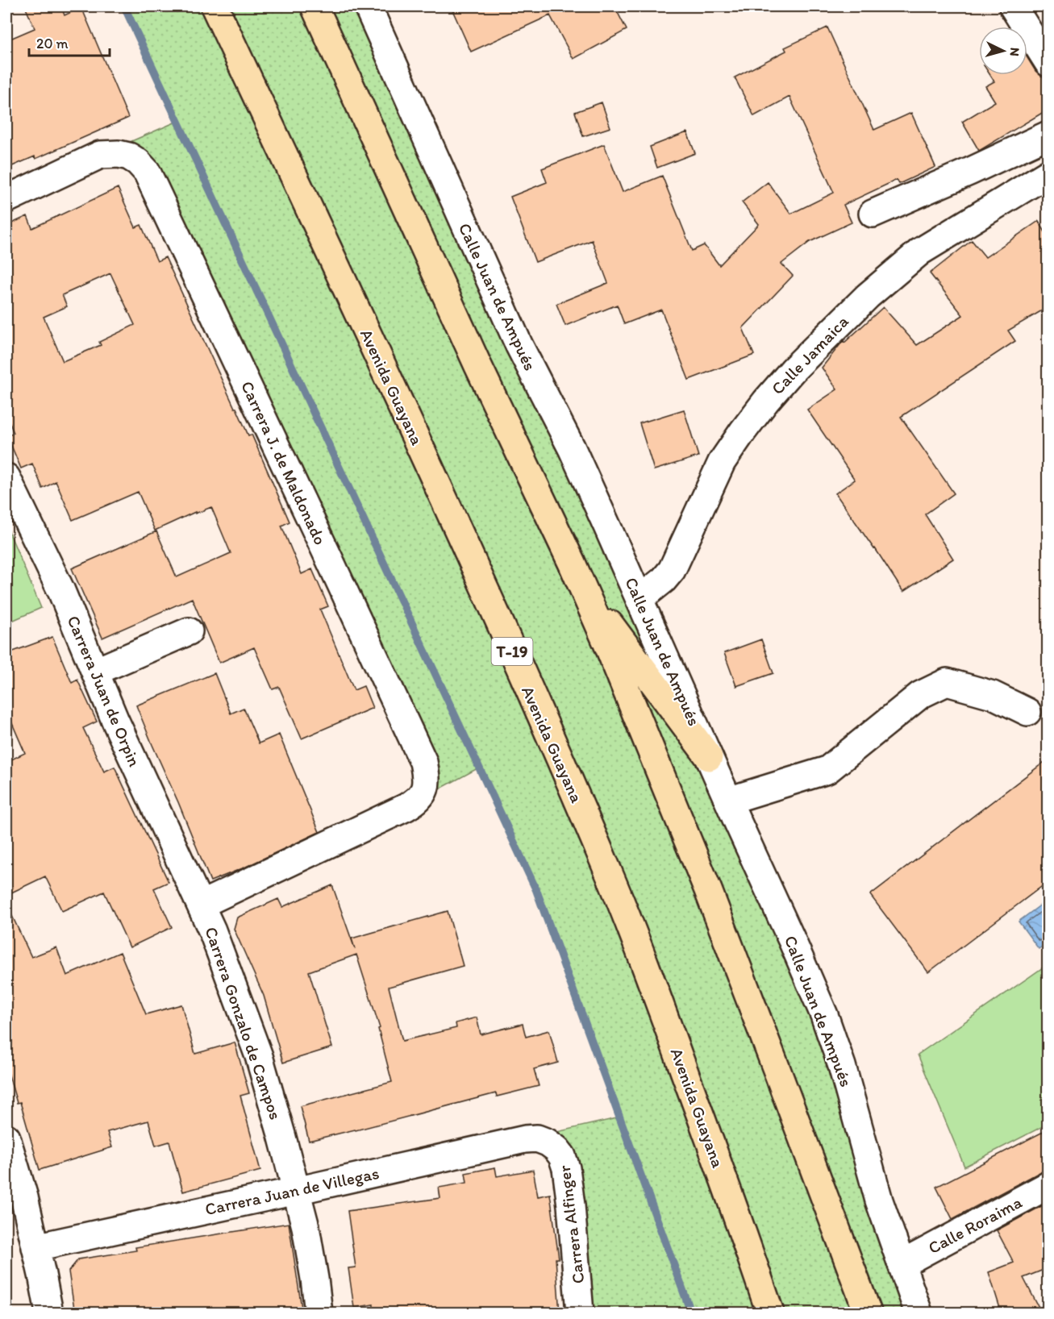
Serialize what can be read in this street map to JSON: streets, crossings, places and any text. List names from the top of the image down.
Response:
{
  "streets": {
    "highway": ["Avenida Guayana", "T-19"],
    "street": [
      "Calle Juan de Ampués",
      "Calle Jamaica",
      "Carrera J. de Maldonado",
      "Carrera Juan de Orpin",
      "Carrera Gonzalo de Campos",
      "Carrera Juan de Villegas",
      "Carrera Alfinger",
      "Calle Roraima"
    ]
  },
  "crossings": [
    ["Calle Juan de Ampués", "Calle Jamaica"],
    ["Calle Juan de Ampués", "Calle Roraima"],
    ["Carrera J. de Maldonado", "Carrera Juan de Orpin"],
    ["Carrera J. de Maldonado", "Carrera Gonzalo de Campos"],
    ["Carrera Juan de Orpin", "Carrera Gonzalo de Campos"],
    ["Carrera Gonzalo de Campos", "Carrera Juan de Villegas"],
    ["Carrera Juan de Villegas", "Carrera Alfinger"]
  ],
  "scale_bar": "20 m",
  "north": "right"
}
